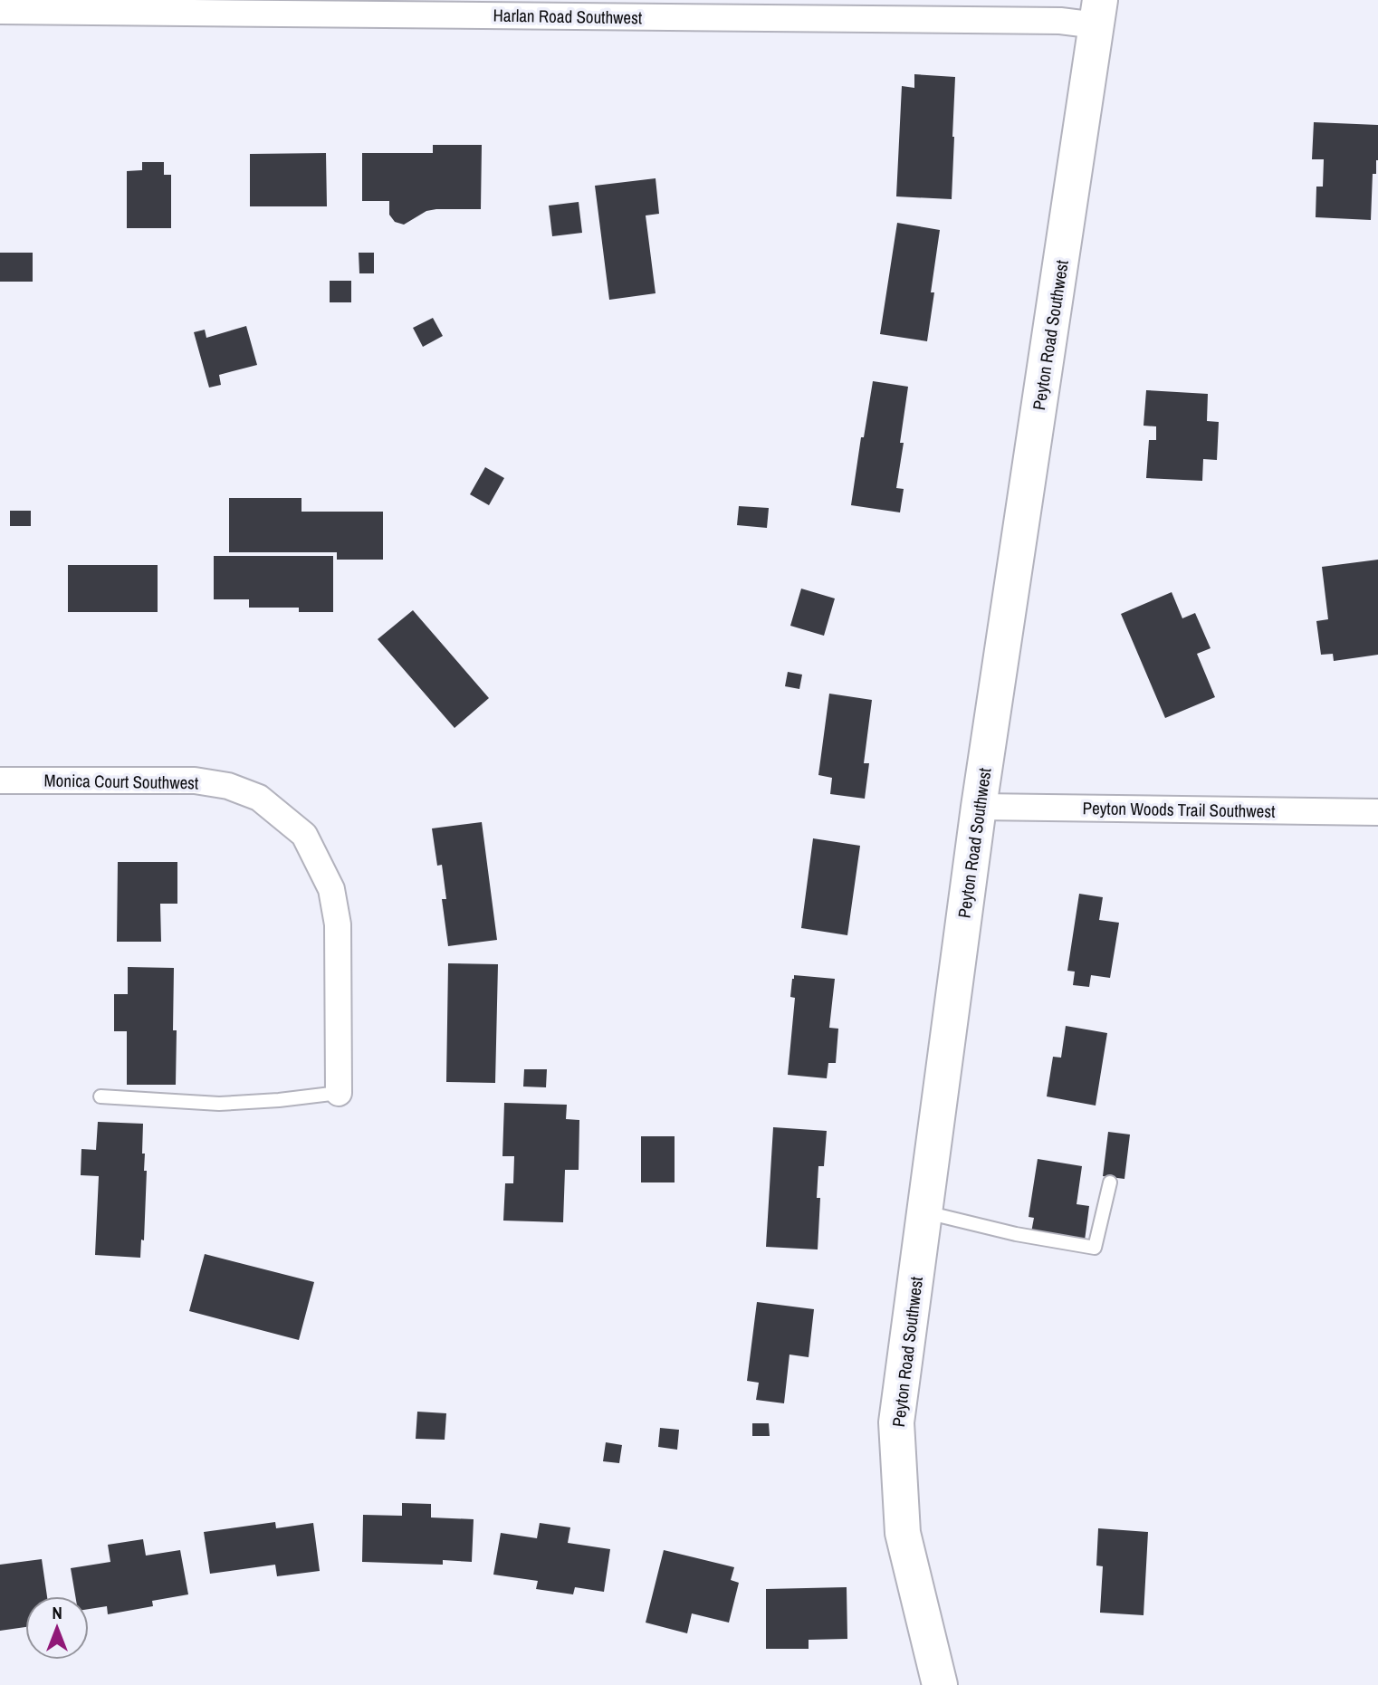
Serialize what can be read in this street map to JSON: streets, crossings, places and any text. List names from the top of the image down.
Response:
{
  "streets": {
    "street": [
      "Harlan Road Southwest",
      "Peyton Road Southwest",
      "Monica Court Southwest",
      "Peyton Woods Trail Southwest"
    ]
  },
  "crossings": [
    ["Harlan Road Southwest", "Peyton Road Southwest"],
    ["Peyton Road Southwest", "Peyton Woods Trail Southwest"]
  ],
  "north": "top"
}
